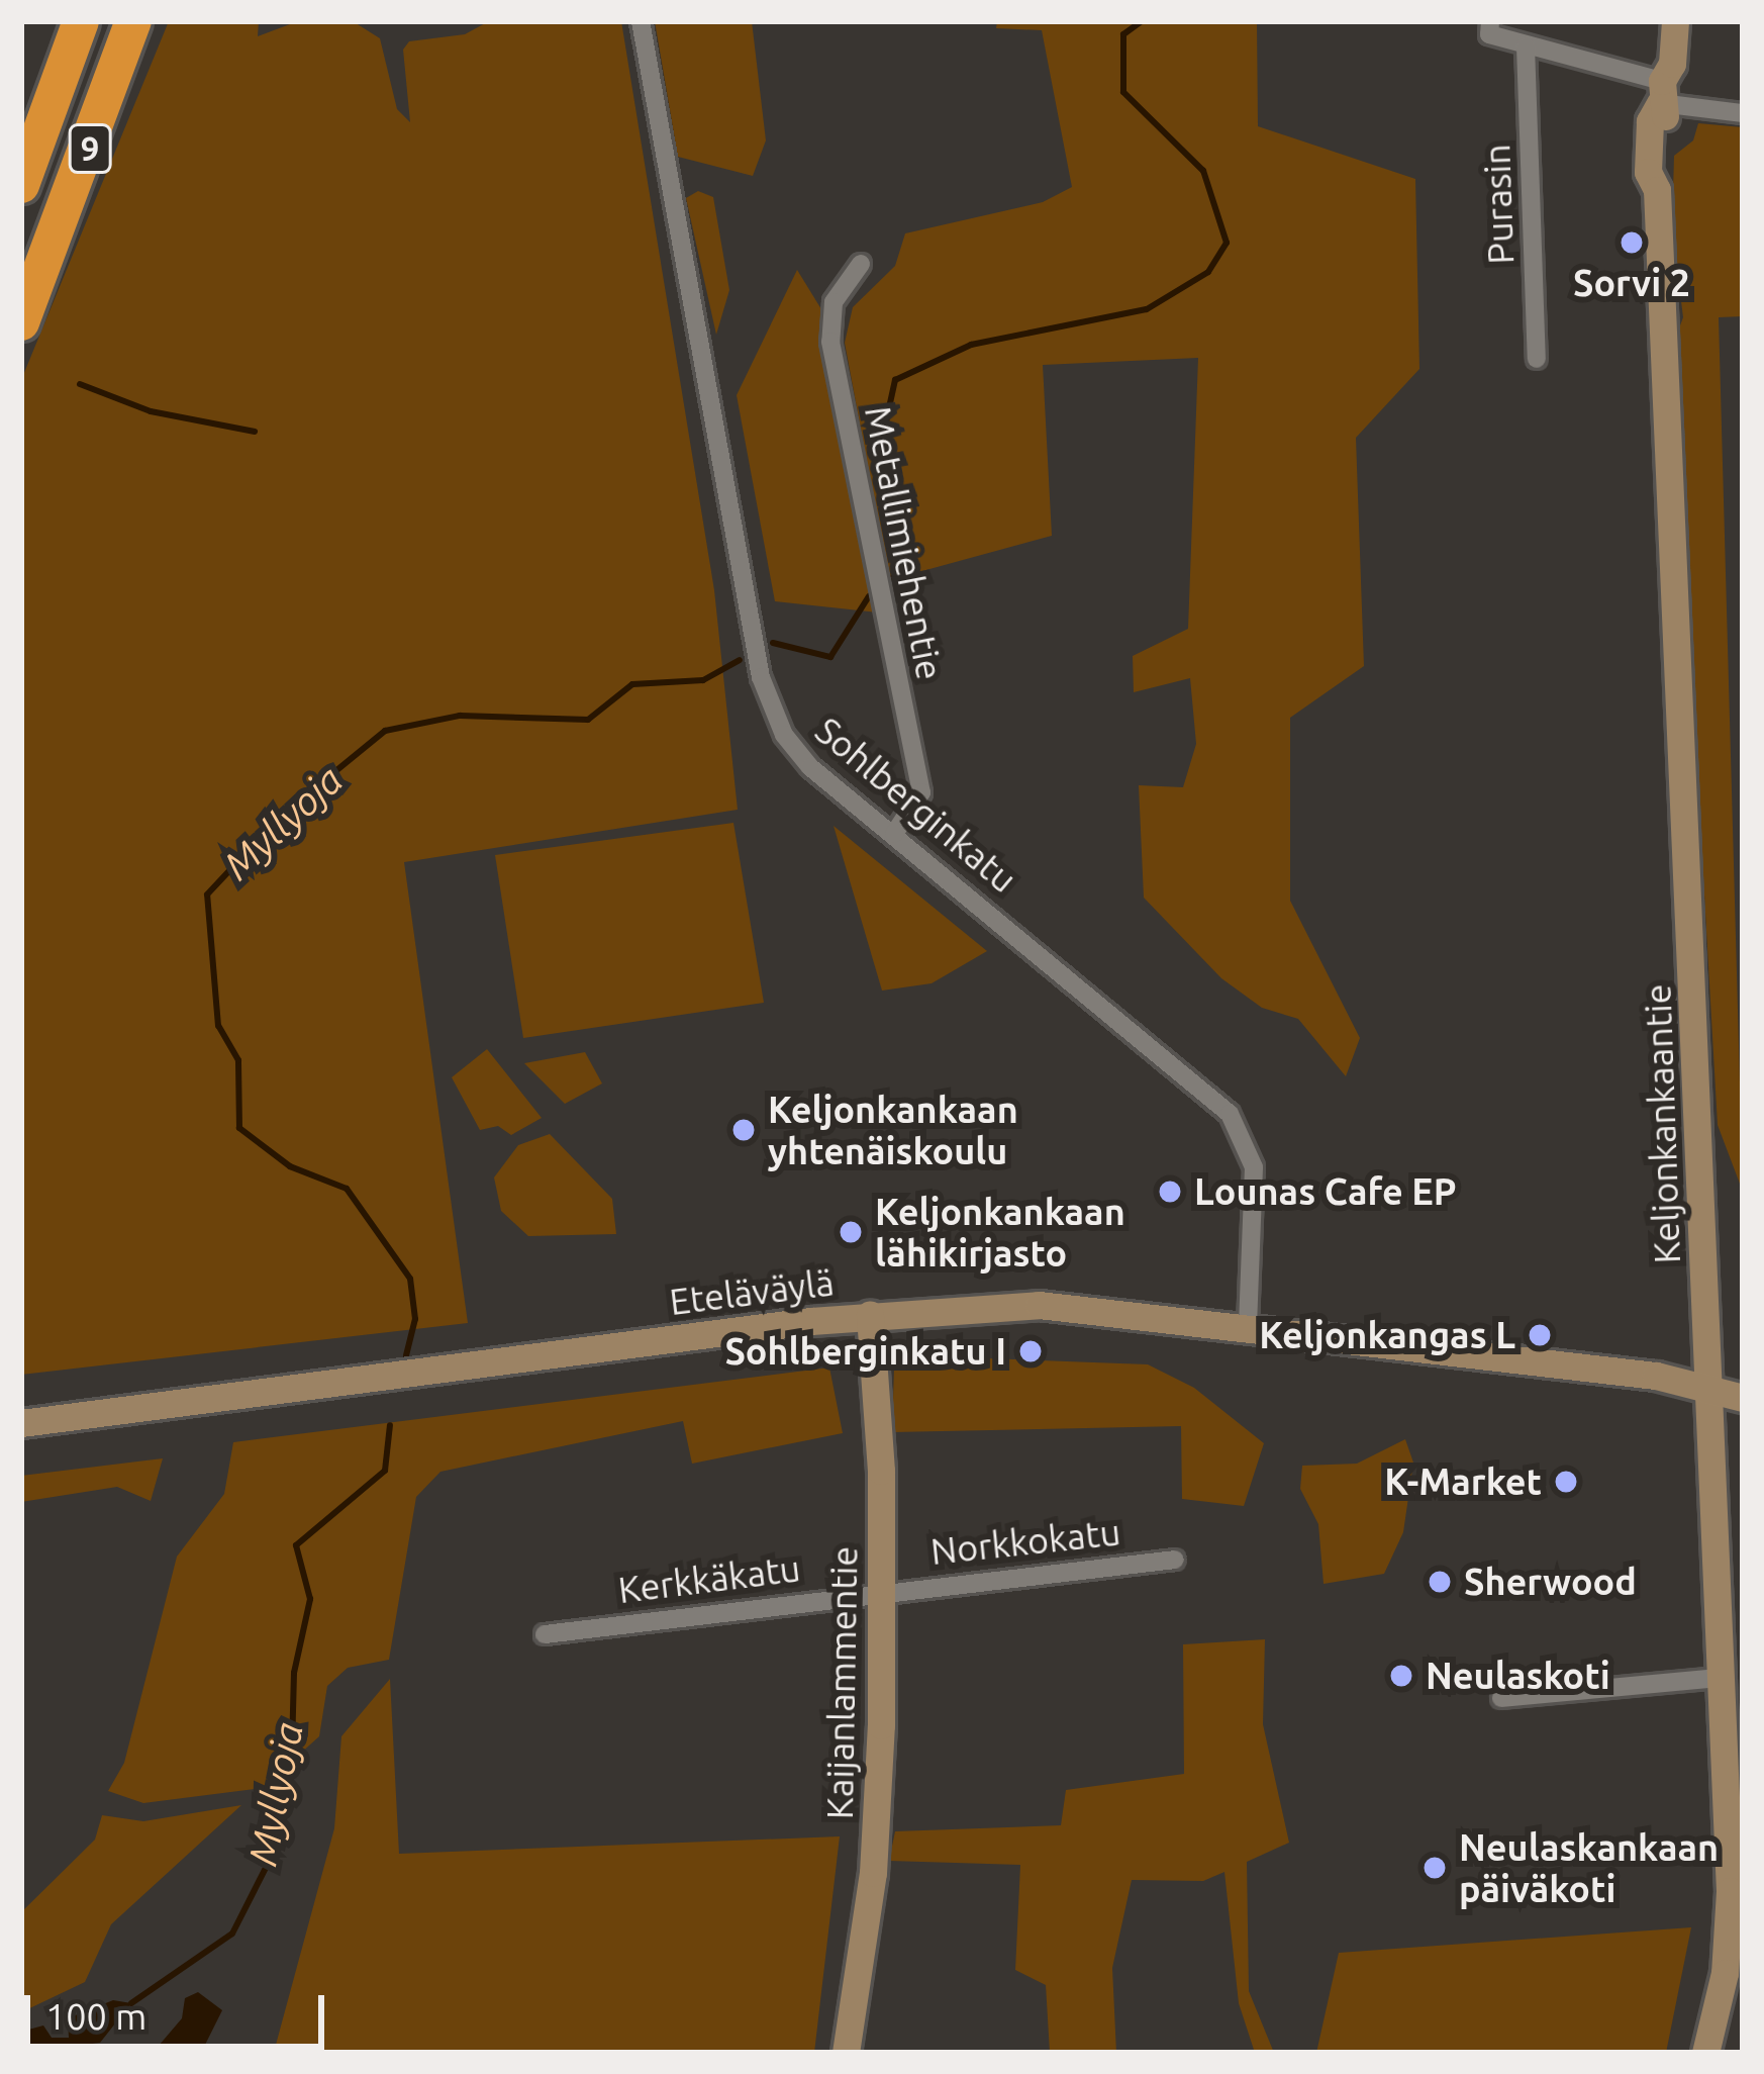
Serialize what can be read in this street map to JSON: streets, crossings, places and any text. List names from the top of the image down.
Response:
{
  "streets": {
    "highway": ["9"],
    "main road": ["Keljonkankaantie", "Eteläväylä", "Kaijanlammentie"],
    "street": [
      "Purasin",
      "Metallimiehentie",
      "Sohlberginkatu",
      "Norkkokatu",
      "Kerkkäkatu"
    ]
  },
  "crossings": [
    ["Metallimiehentie", "Sohlberginkatu"],
    ["Sohlberginkatu", "Eteläväylä"],
    ["Keljonkankaantie", "Eteläväylä"],
    ["Eteläväylä", "Kaijanlammentie"],
    ["Norkkokatu", "Kerkkäkatu"],
    ["Norkkokatu", "Kaijanlammentie"],
    ["Kerkkäkatu", "Kaijanlammentie"]
  ],
  "water": ["Myllyoja"],
  "places": [
    "Sorvi 2",
    "Keljonkankaan yhtenäiskoulu",
    "Lounas Cafe EP",
    "Keljonkankaan lähikirjasto",
    "Keljonkangas L",
    "Sohlberginkatu I",
    "K-Market",
    "Sherwood",
    "Neulaskoti",
    "Neulaskankaan päiväkoti"
  ],
  "scale_bar": "100 m"
}
